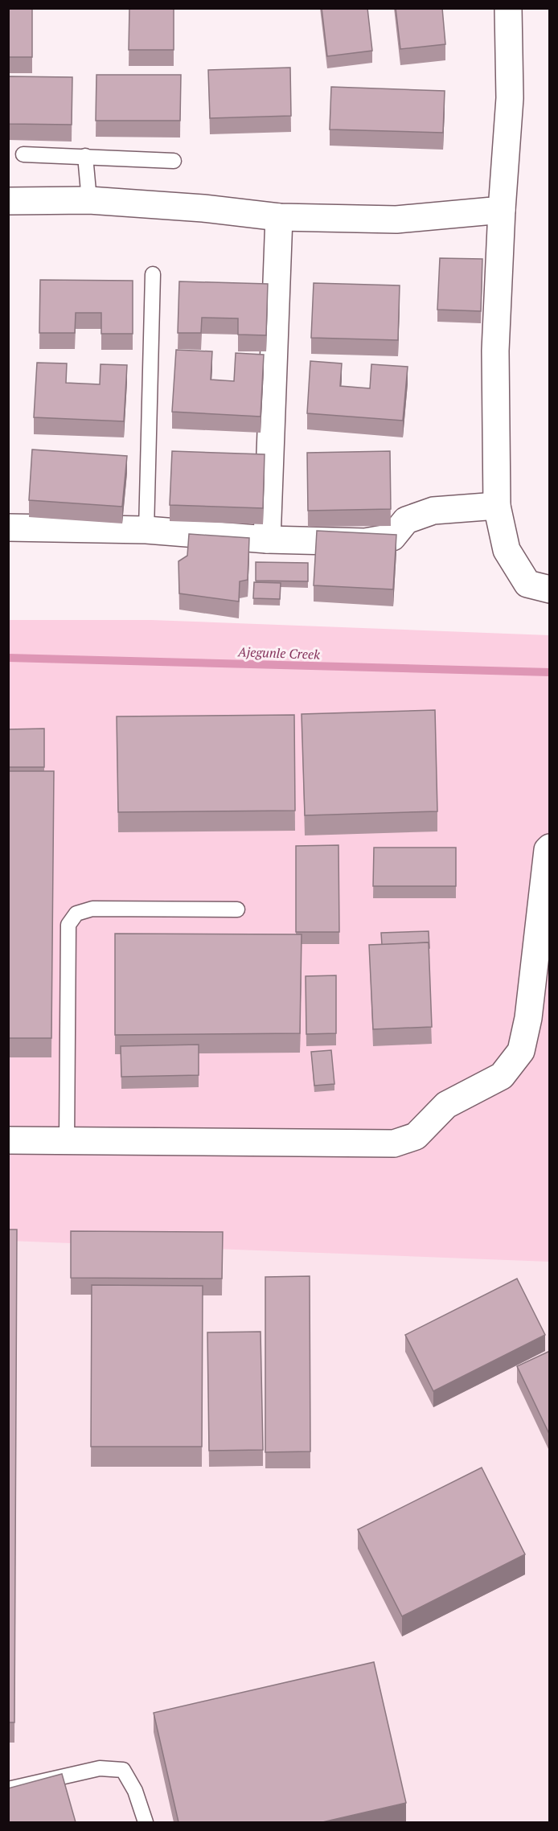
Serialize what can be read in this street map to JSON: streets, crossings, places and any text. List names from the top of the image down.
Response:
{
  "water": ["Ajegunle Creek"]
}
